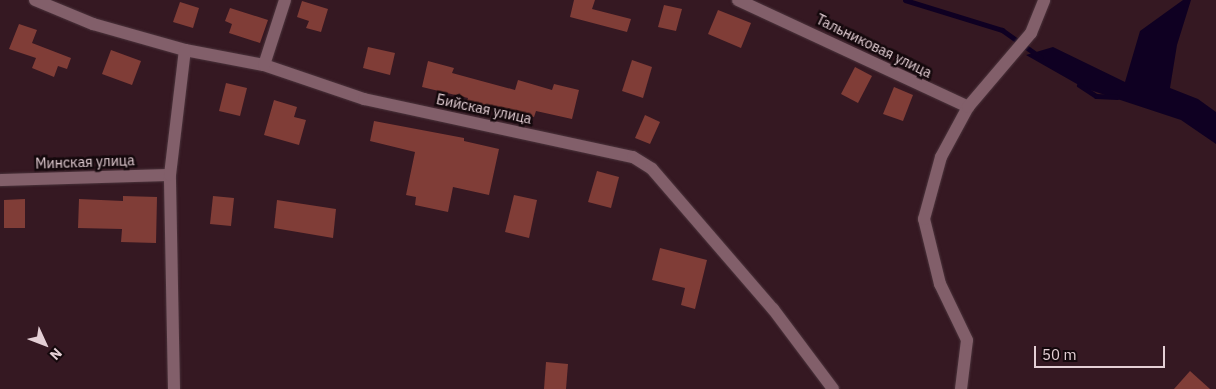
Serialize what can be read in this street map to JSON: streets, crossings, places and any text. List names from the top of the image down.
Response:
{
  "streets": {
    "street": ["Тальниковая улица", "Бийская улица", "Минская улица"]
  },
  "scale_bar": "50 m",
  "north": "bottom right"
}
